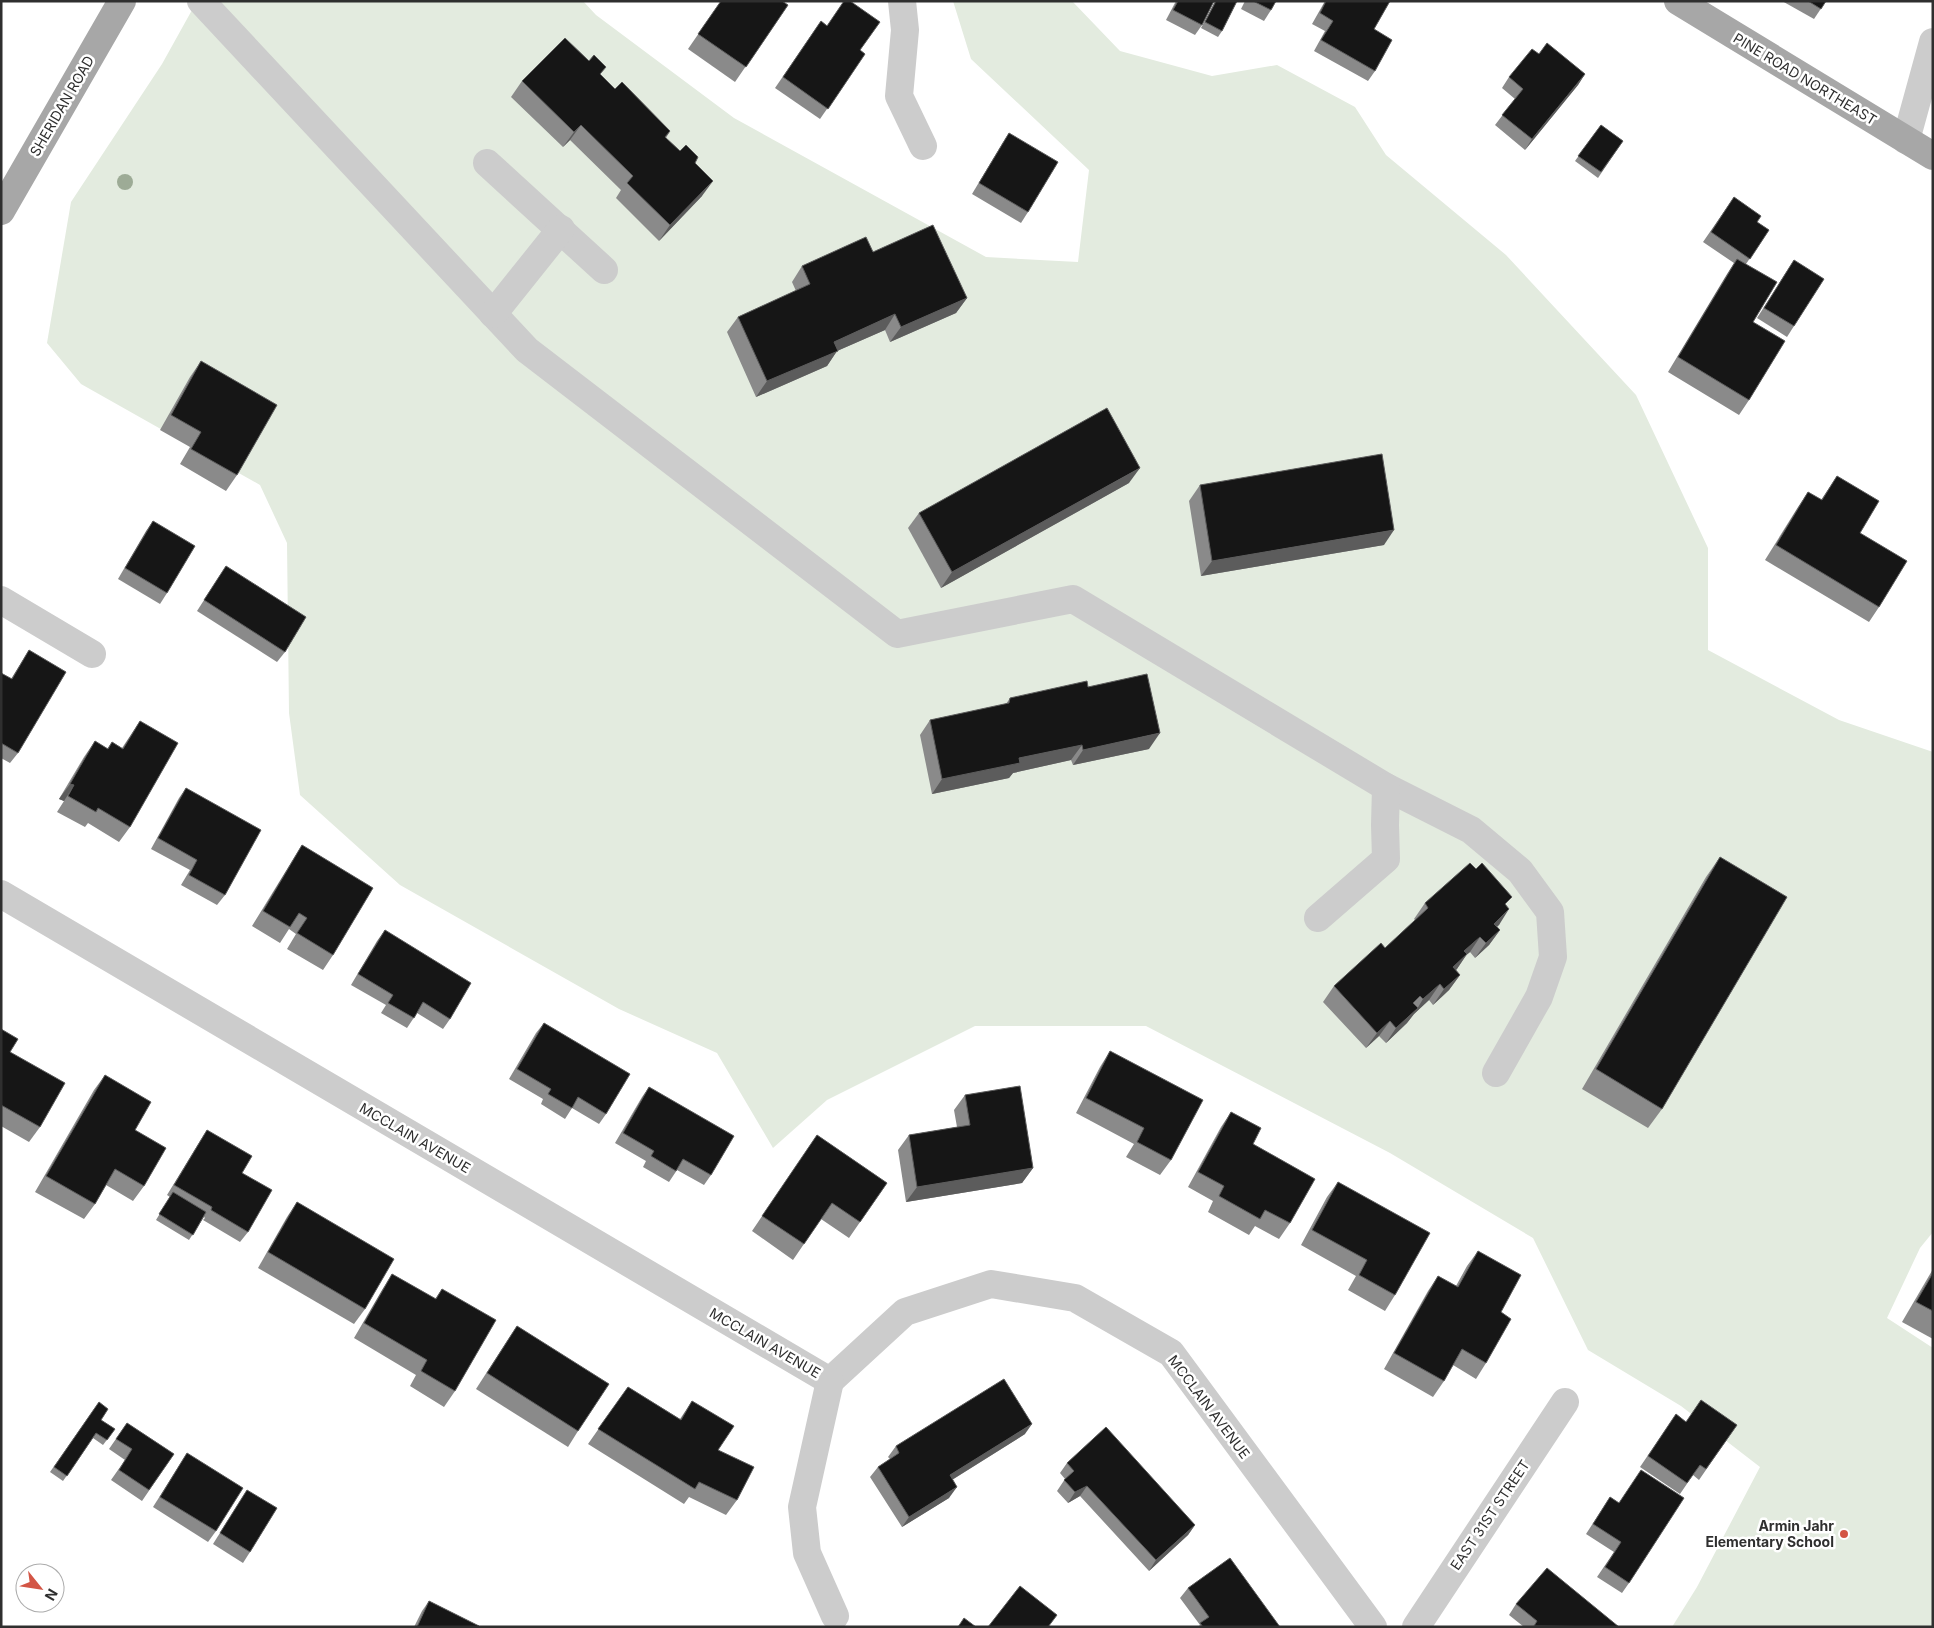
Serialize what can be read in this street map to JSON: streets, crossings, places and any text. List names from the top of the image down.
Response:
{
  "streets": {
    "main road": ["PINE ROAD NORTHEAST", "SHERIDAN ROAD"],
    "street": ["MCCLAIN AVENUE", "EAST 31ST STREET"]
  },
  "places": ["Armin Jahr Elementary School"],
  "north": "bottom right"
}
